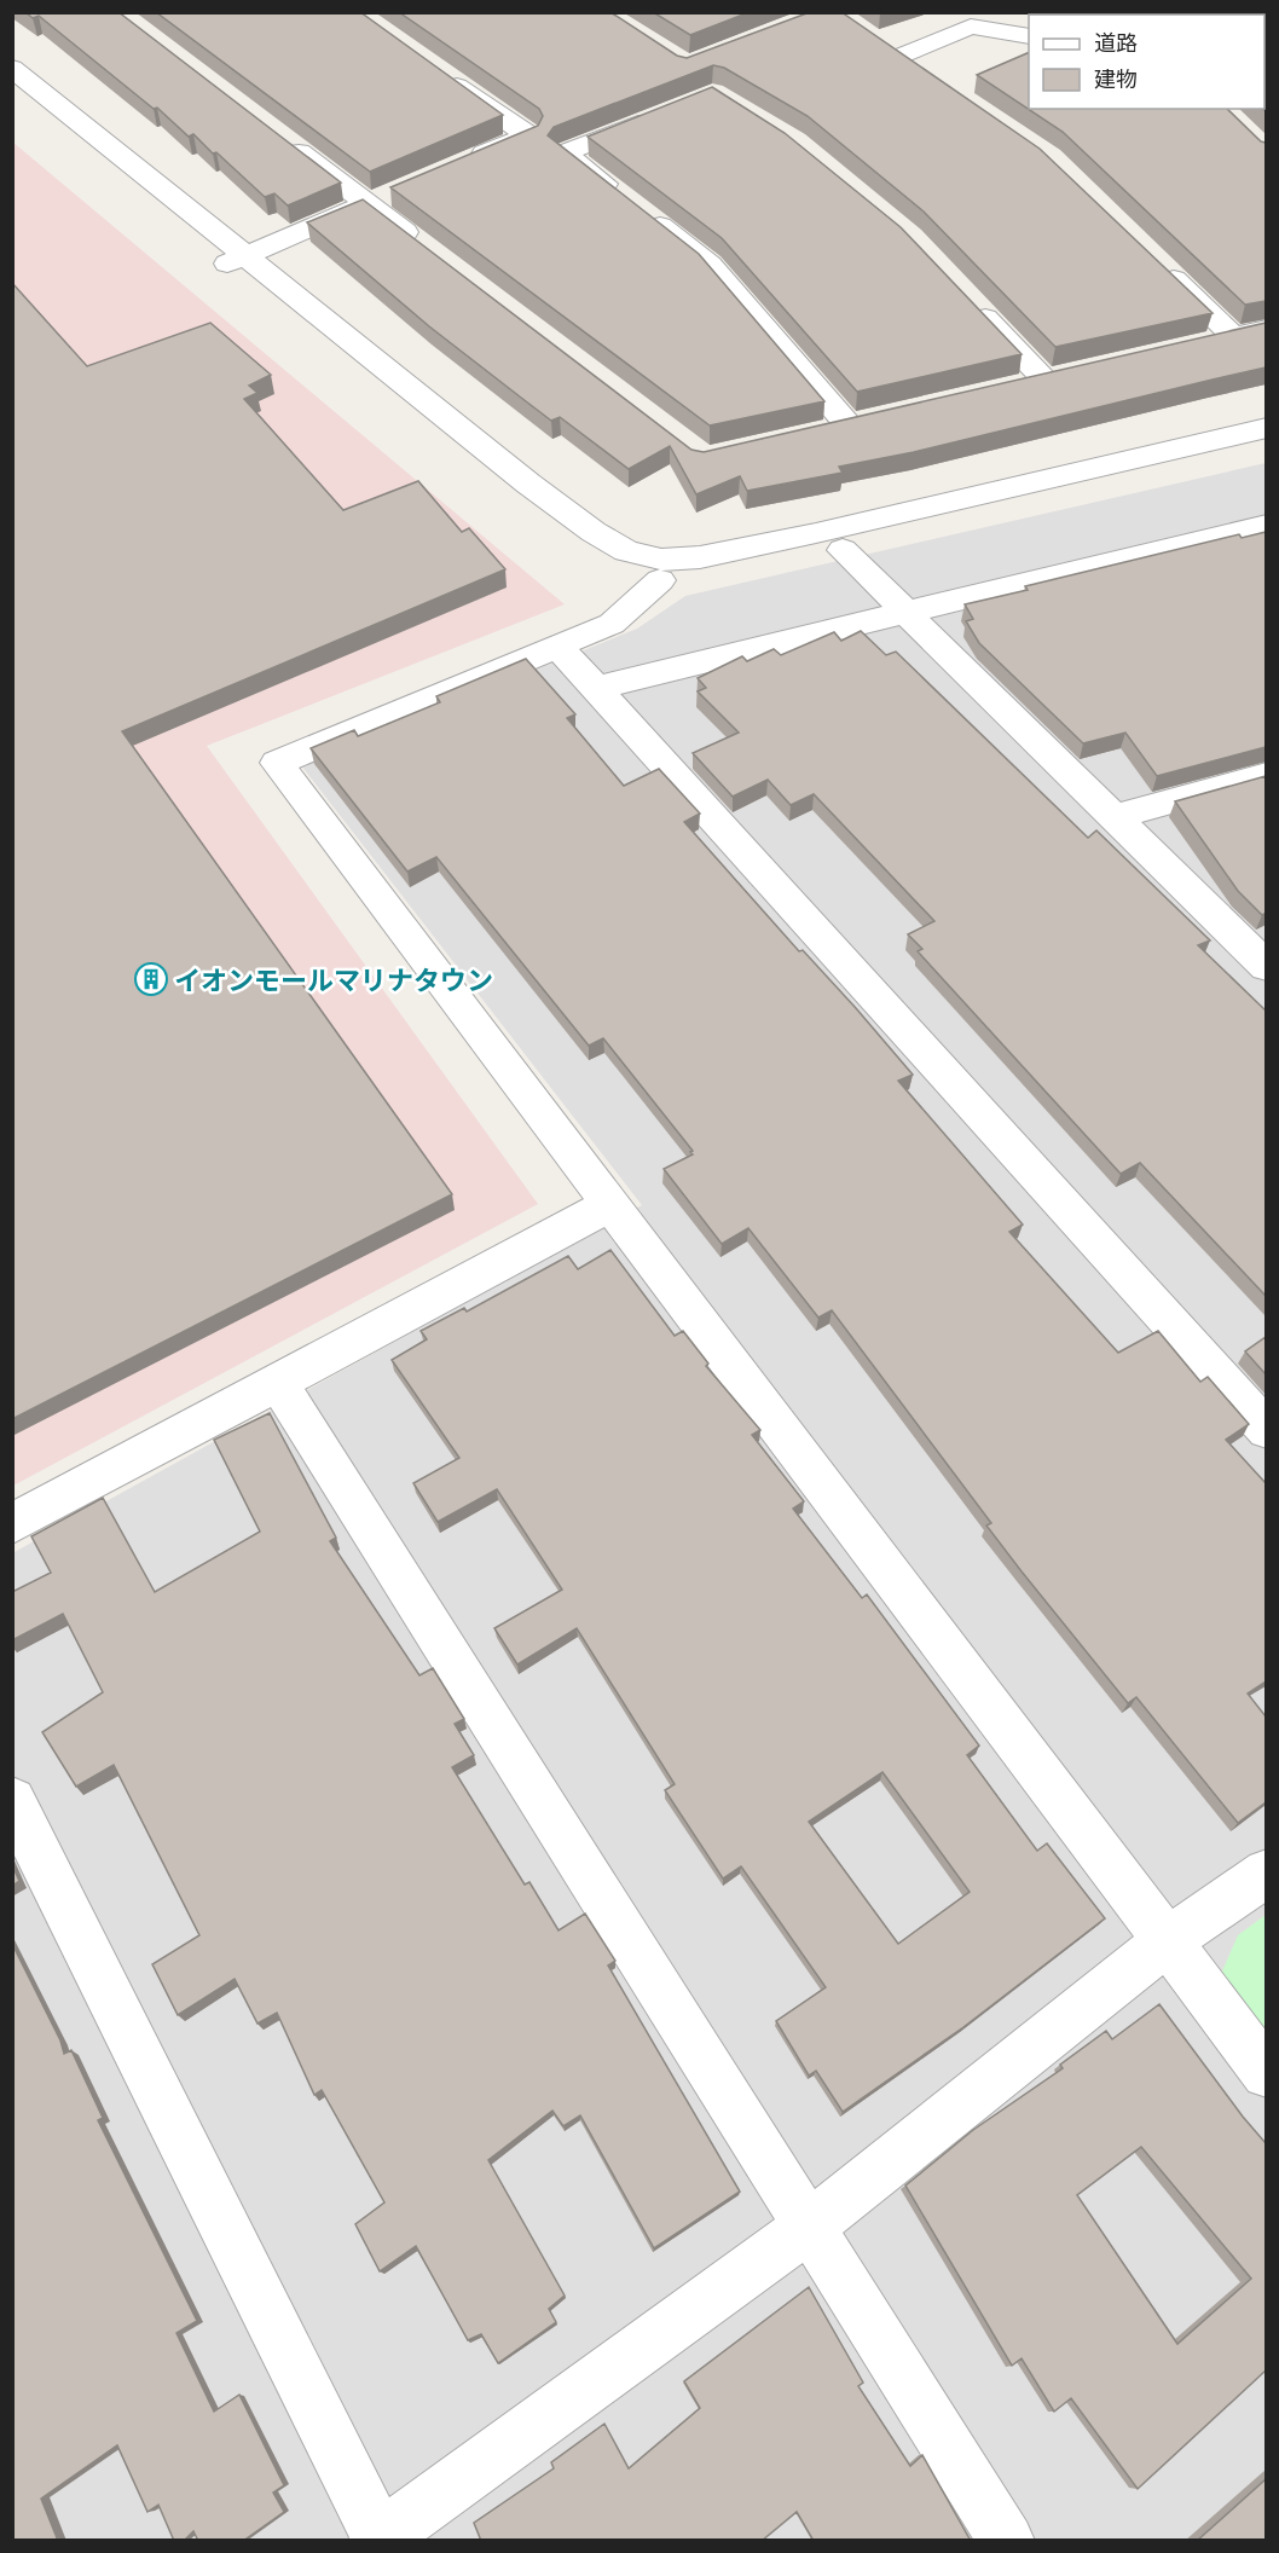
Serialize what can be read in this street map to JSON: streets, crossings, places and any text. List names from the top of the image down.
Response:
{
  "places": {
    "building": ["イオンモールマリナタウン"]
  },
  "legend": ["道路", "建物"]
}
